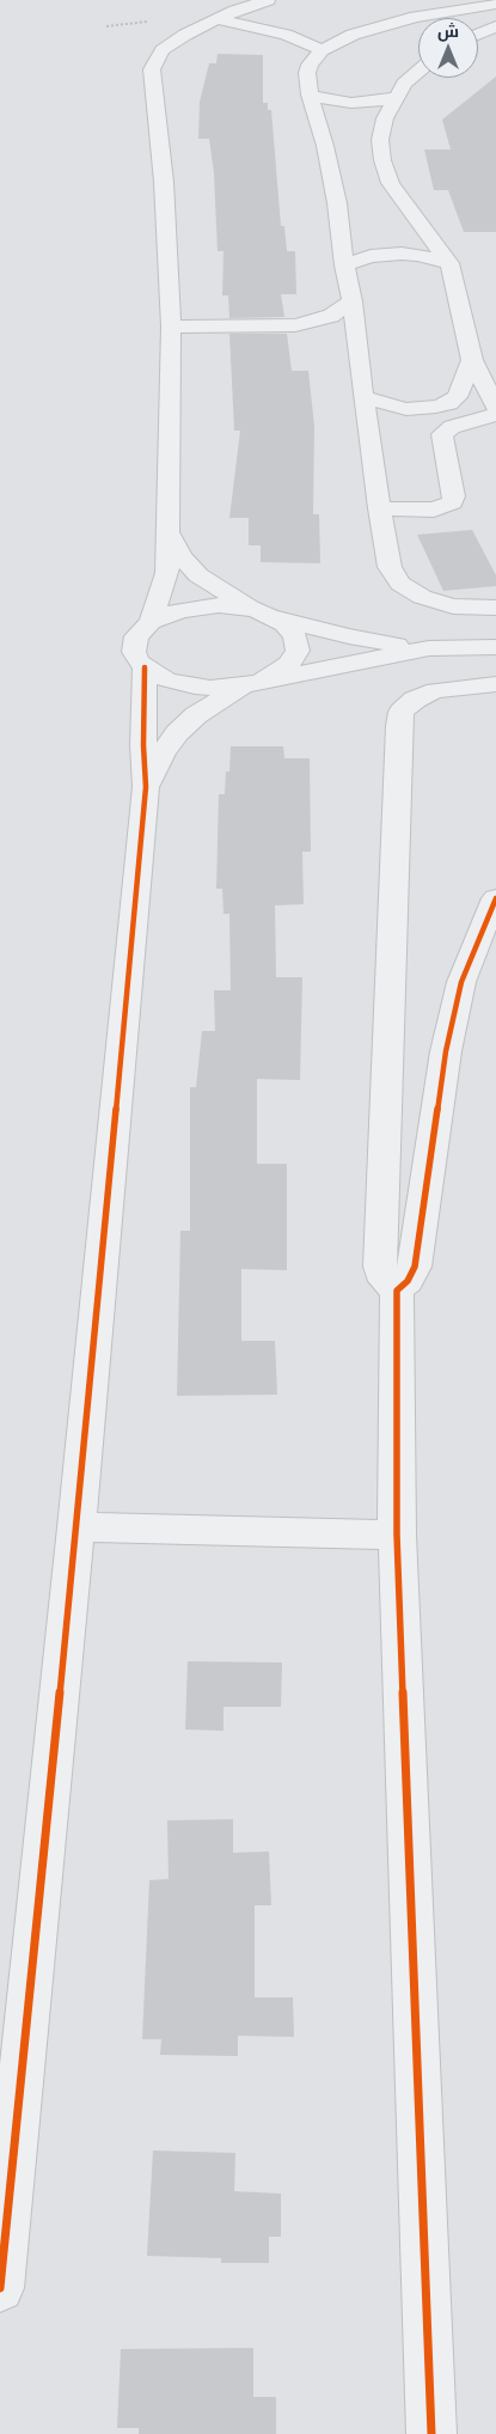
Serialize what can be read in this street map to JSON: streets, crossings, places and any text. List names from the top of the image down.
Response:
{
  "north": "top"
}
